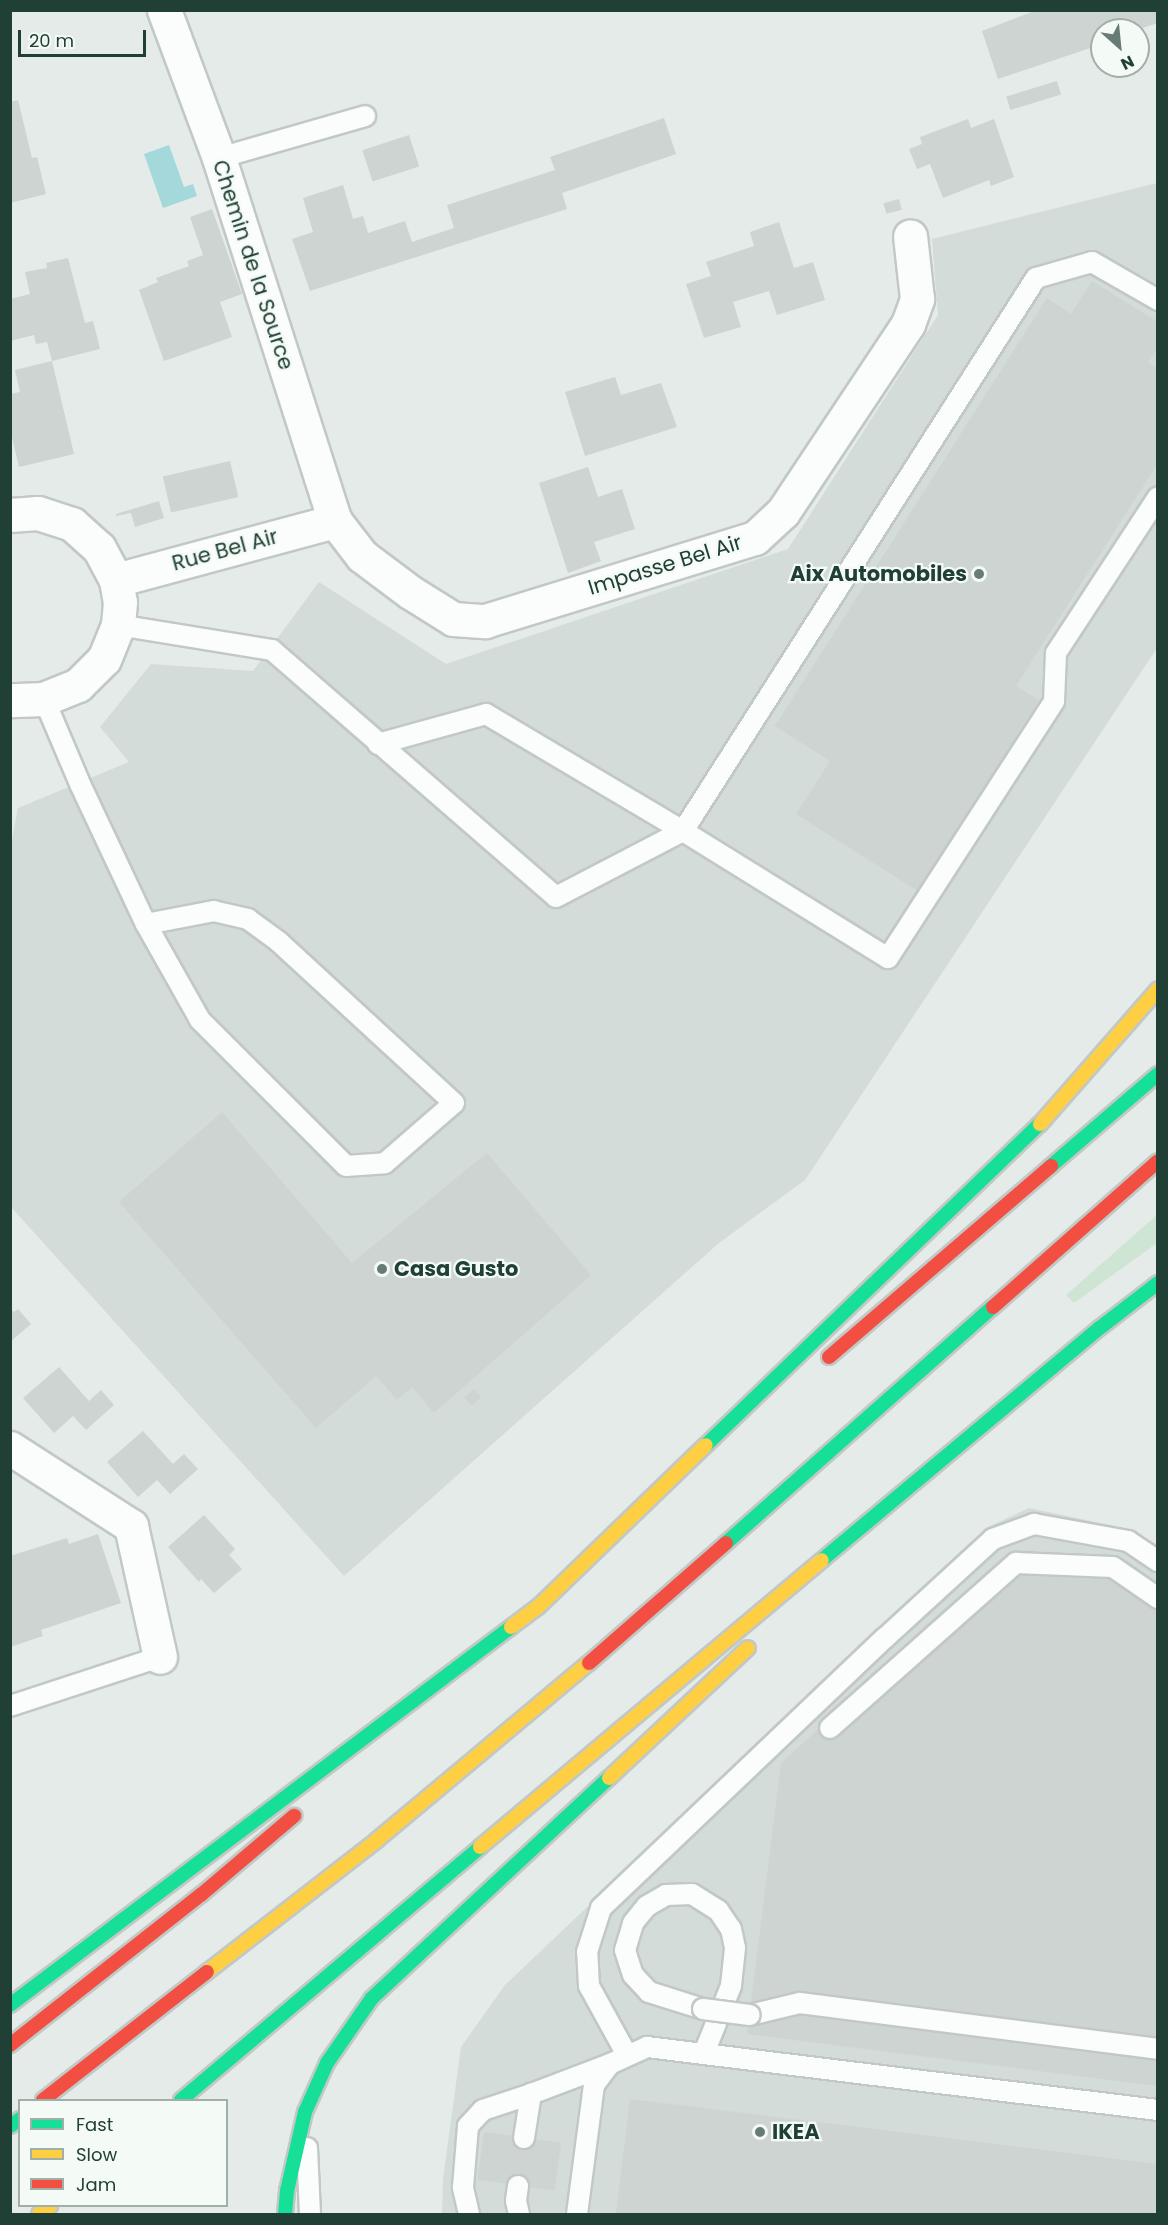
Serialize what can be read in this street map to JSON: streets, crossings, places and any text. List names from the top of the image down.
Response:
{
  "streets": {
    "street": ["Chemin de la Source", "Rue Bel Air", "Impasse Bel Air"]
  },
  "crossings": [
    ["Chemin de la Source", "Rue Bel Air"],
    ["Chemin de la Source", "Impasse Bel Air"],
    ["Rue Bel Air", "Impasse Bel Air"]
  ],
  "places": ["Aix Automobiles", "Casa Gusto", "IKEA"],
  "legend": ["Fast", "Slow", "Jam"],
  "scale_bar": "20 m",
  "north": "bottom right"
}
